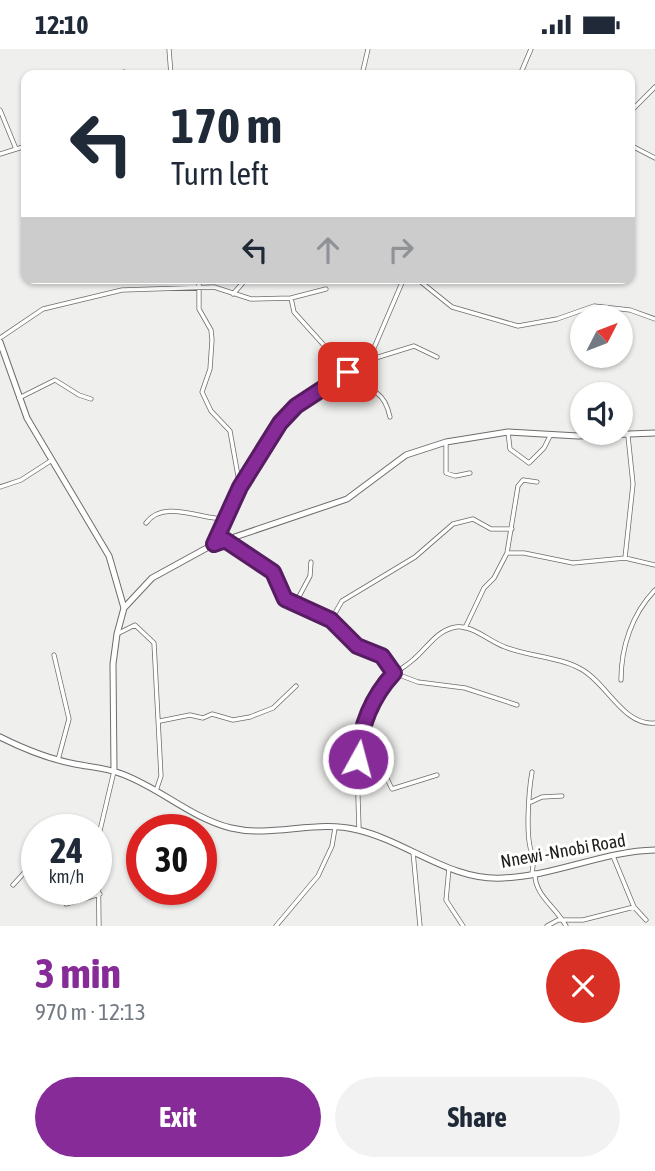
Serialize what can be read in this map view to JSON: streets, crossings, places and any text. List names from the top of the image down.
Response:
{
  "streets": {
    "main road": ["Nnewi -Nnobi Road"]
  },
  "north": "top right",
  "page": {
    "status": "12:10",
    "turn": ["170 m", "Turn left"],
    "speed": "24 km/h",
    "limit": "30",
    "heading": ["3 min", "970 m · 12:13"],
    "buttons": ["Exit", "Share"]
  }
}
